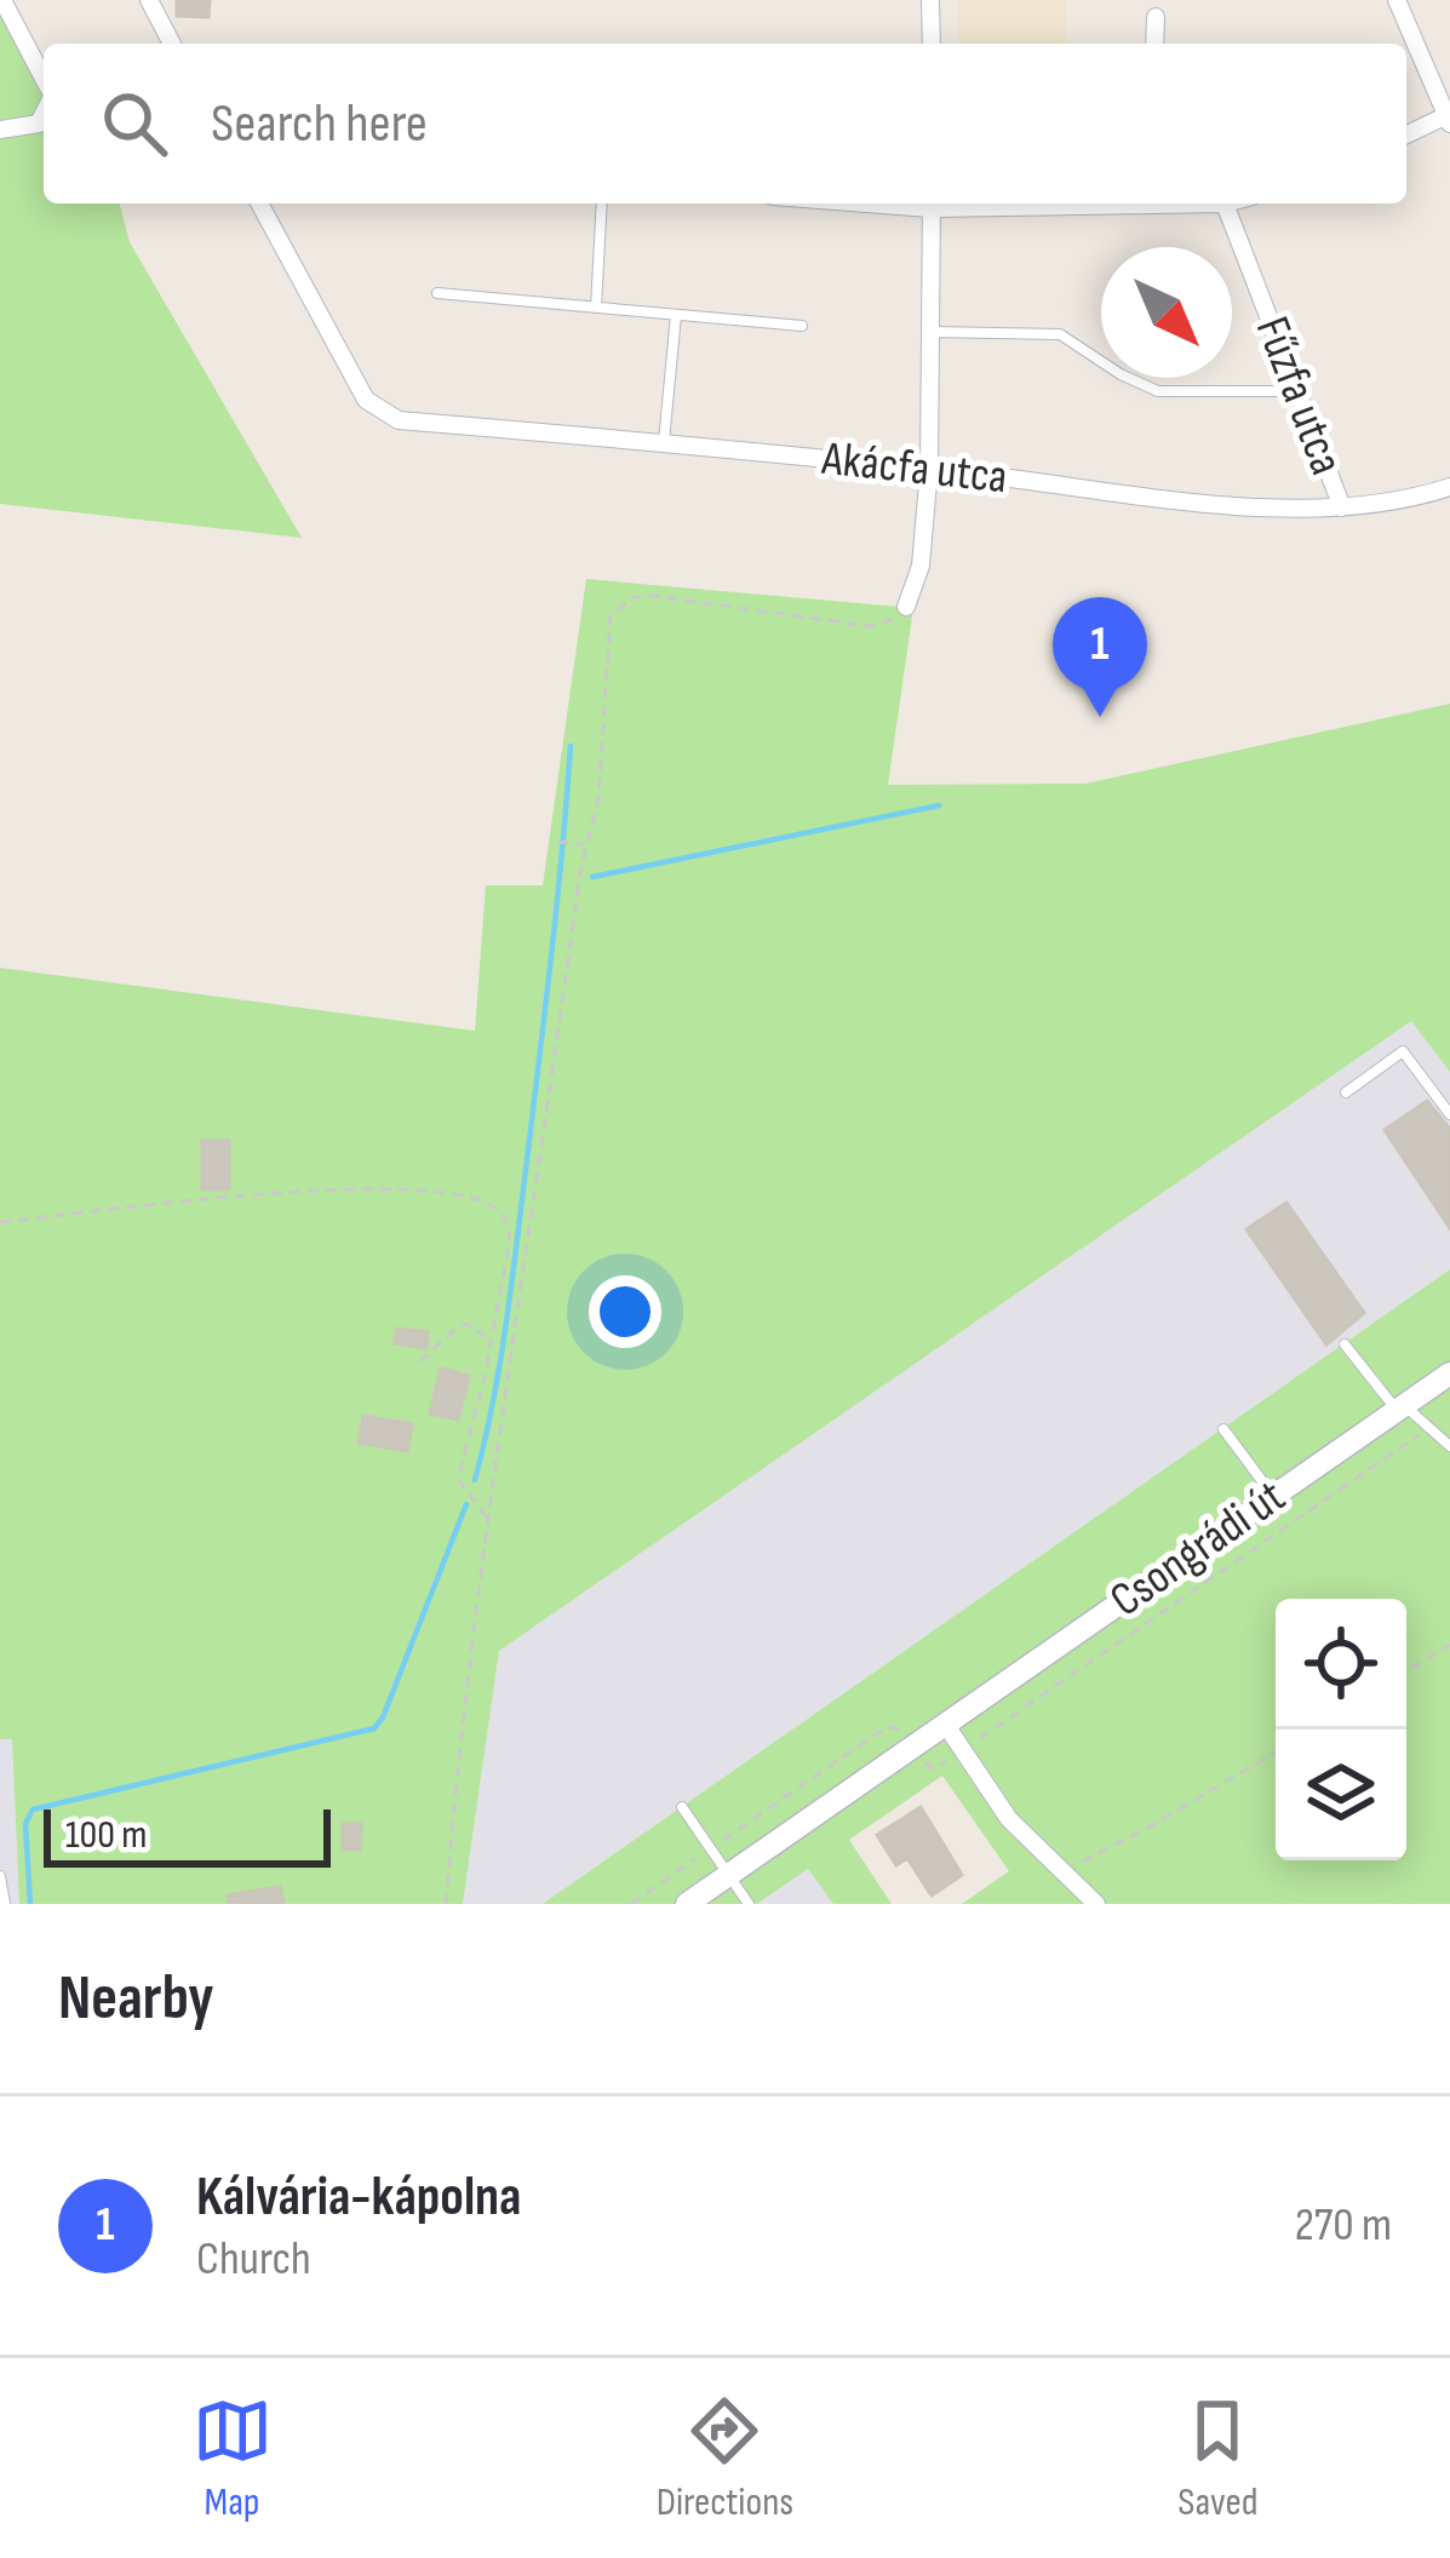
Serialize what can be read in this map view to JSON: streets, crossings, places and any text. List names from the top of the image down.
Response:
{
  "streets": {
    "main road": ["Csongrádi út"],
    "street": ["Fűzfa utca", "Akácfa utca"]
  },
  "crossings": [
    ["Fűzfa utca", "Akácfa utca"]
  ],
  "scale_bar": "100 m",
  "north": "bottom right",
  "page": {
    "search": "Search here",
    "pins": "1",
    "scale": "100 m",
    "heading": "Nearby",
    "list": [
      {
        "mark": "1",
        "name": "Kálvária-kápolna",
        "note": "Church",
        "value": "270 m"
      }
    ],
    "nav": ["Map", "Directions", "Saved"]
  }
}
